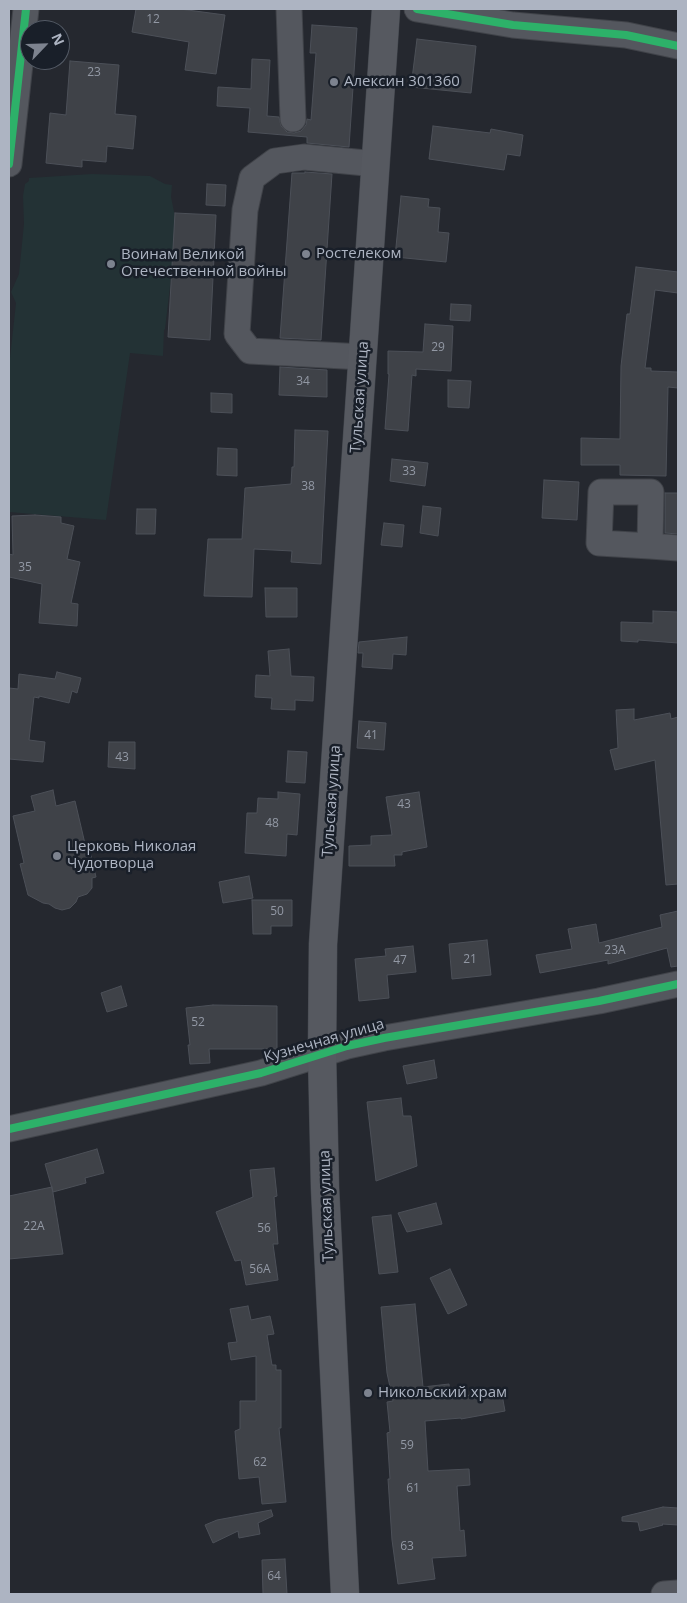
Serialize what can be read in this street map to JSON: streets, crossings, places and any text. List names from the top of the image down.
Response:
{
  "streets": {
    "main road": ["Тульская улица"],
    "street": ["Кузнечная улица"]
  },
  "crossings": [
    ["Тульская улица", "Кузнечная улица"]
  ],
  "places": [
    "Алексин 301360",
    "Ростелеком",
    "Воинам Великой Отечественной войны",
    "Церковь Николая Чудотворца",
    "Никольский храм"
  ],
  "house_numbers": [
    "12",
    "23",
    "29",
    "34",
    "33",
    "38",
    "35",
    "41",
    "43",
    "43",
    "48",
    "50",
    "23А",
    "21",
    "47",
    "52",
    "22А",
    "56",
    "56А",
    "59",
    "62",
    "61",
    "63",
    "64"
  ],
  "north": "top right"
}
